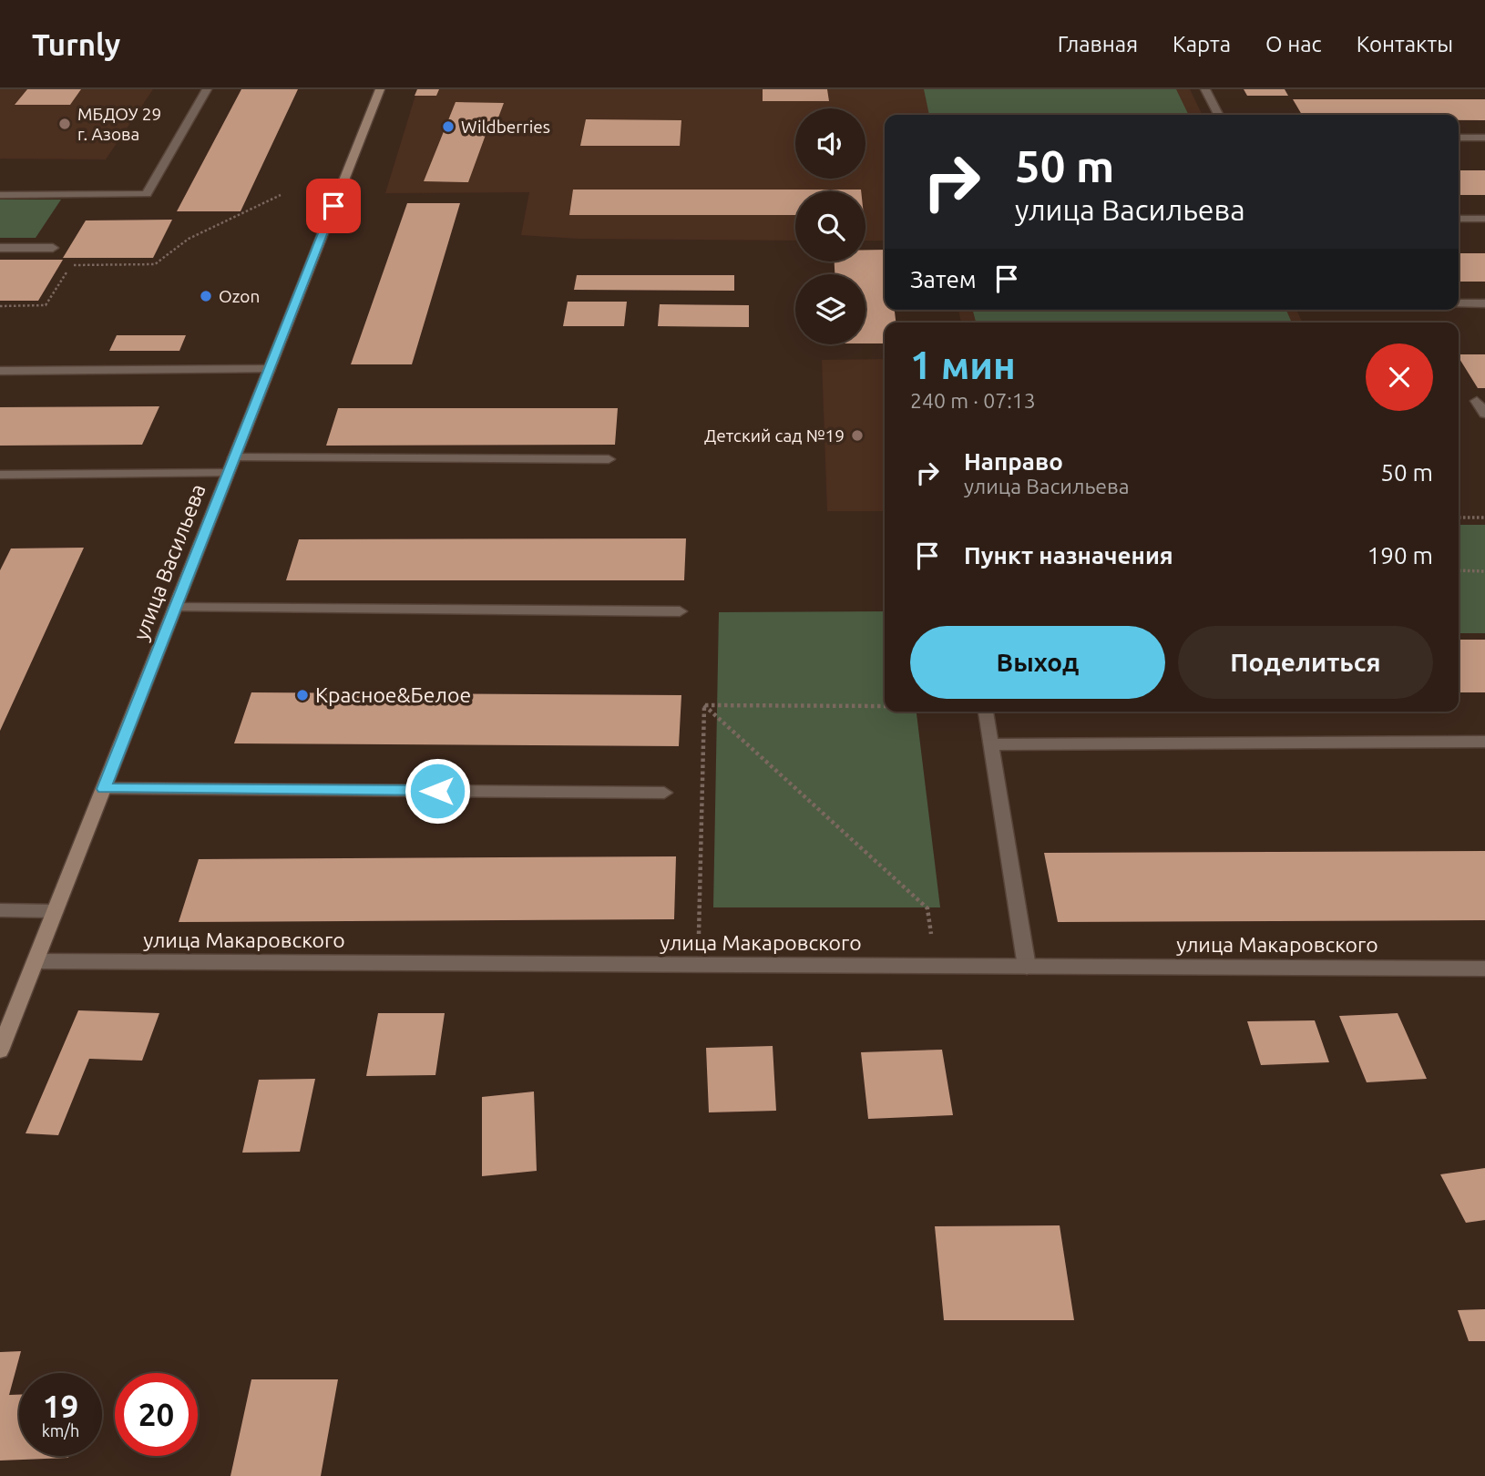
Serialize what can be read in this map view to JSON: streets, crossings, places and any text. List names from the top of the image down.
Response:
{
  "streets": {
    "street": ["улица Васильева", "улица Макаровского"]
  },
  "crossings": [
    ["улица Васильева", "улица Макаровского"]
  ],
  "places": [
    "МБДОУ 29 г. Азова",
    "Wildberries",
    "Ozon",
    "Детский сад №19",
    "Красное&Белое"
  ],
  "page": {
    "header": "Turnly",
    "nav": [
      "Главная",
      "Карта",
      "О нас",
      "Контакты"
    ],
    "turn": ["50 m", "улица Васильева"],
    "then": "Затем",
    "heading": ["1 мин", "240 m · 07:13"],
    "list": [
      {
        "name": "Направо",
        "note": "улица Васильева",
        "value": "50 m"
      },
      {
        "name": "Пункт назначения",
        "value": "190 m"
      }
    ],
    "buttons": ["Выход", "Поделиться"],
    "speed": "19 km/h",
    "limit": "20"
  }
}
